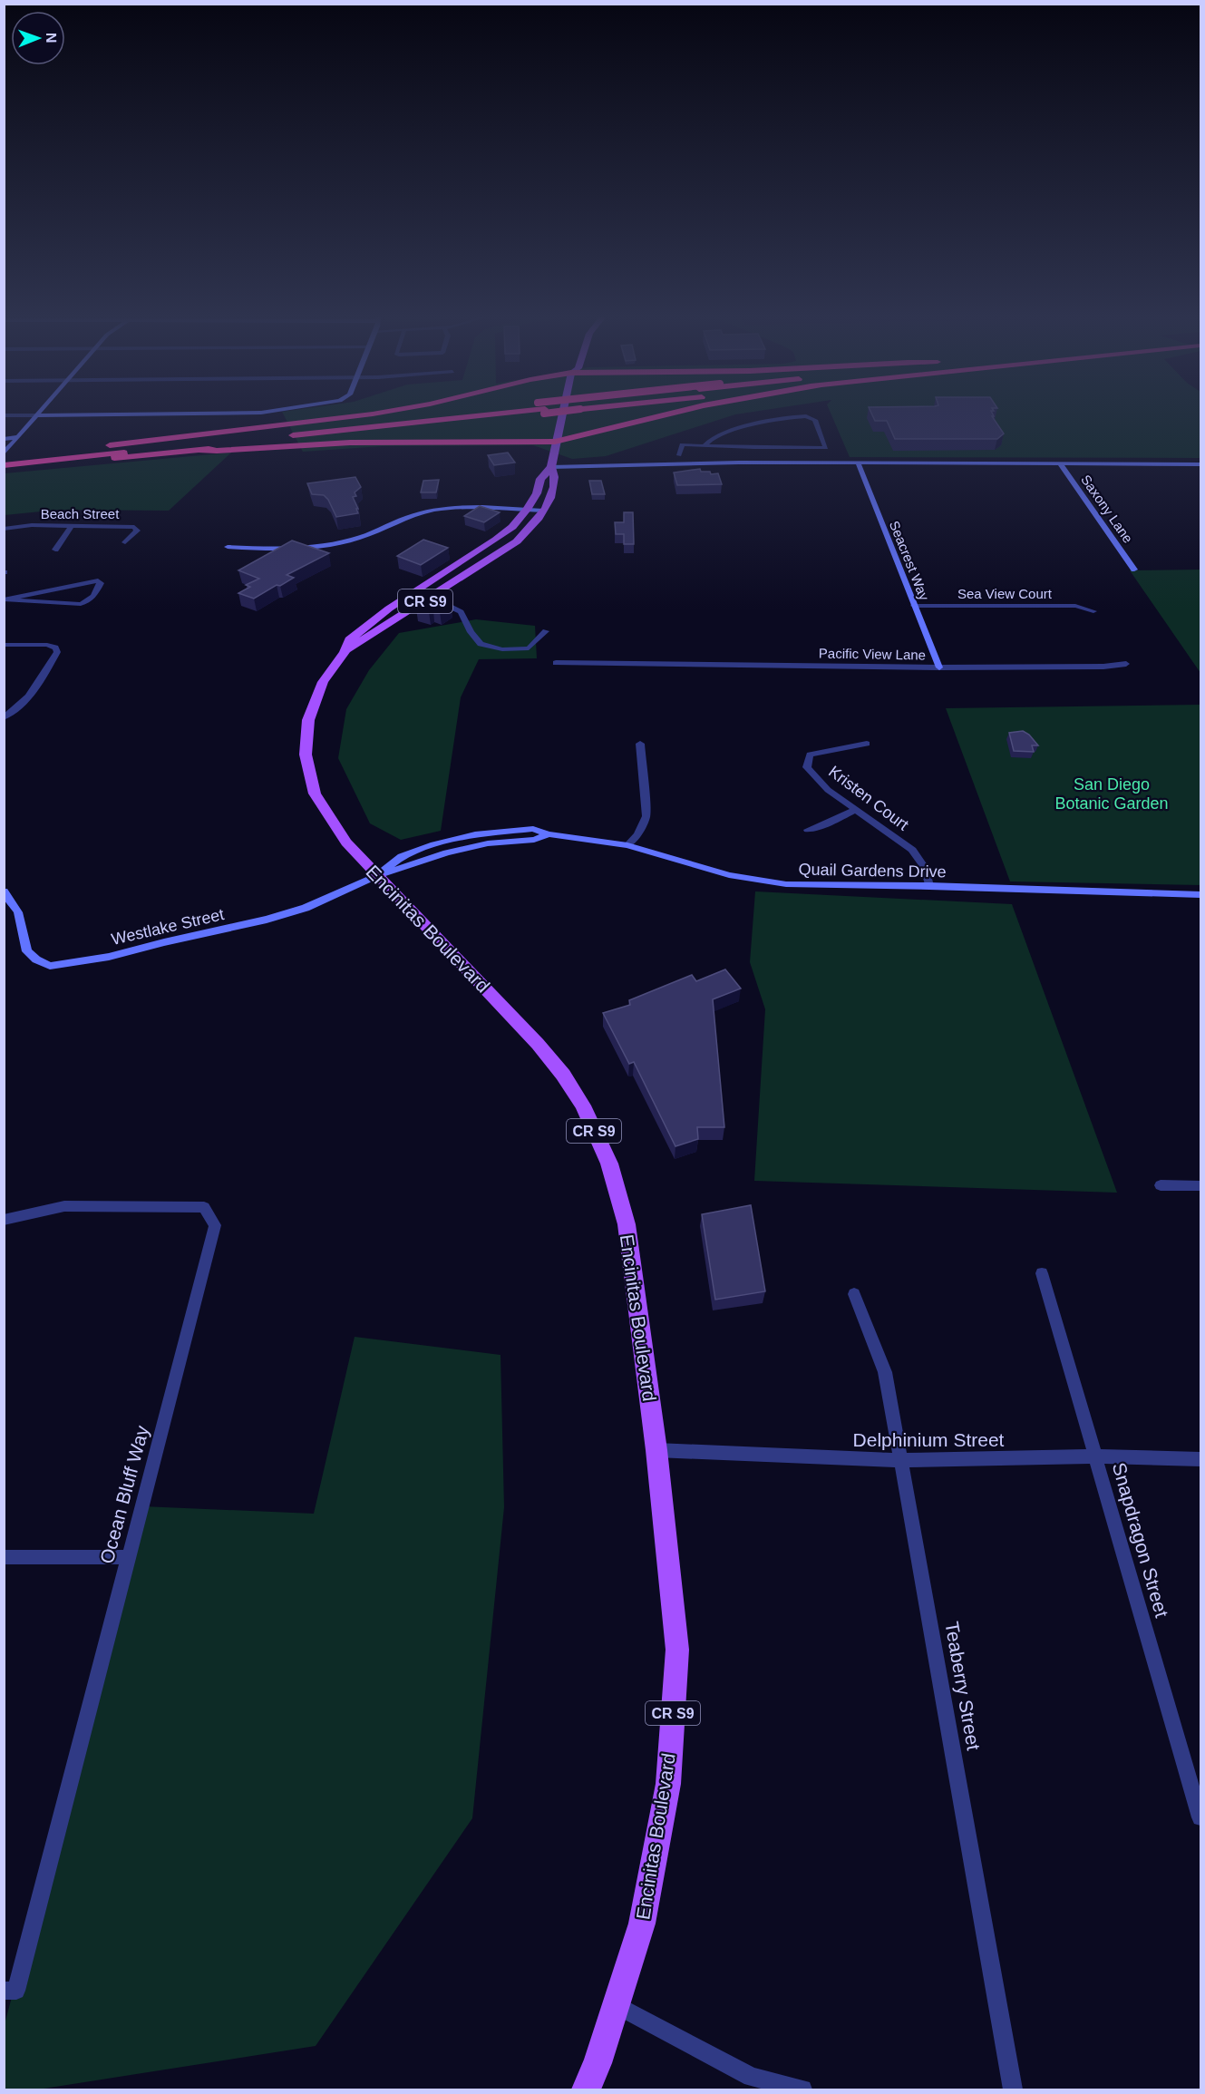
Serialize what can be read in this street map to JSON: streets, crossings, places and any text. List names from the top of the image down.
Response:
{
  "streets": {
    "main road": ["CR S9", "Encinitas Boulevard"],
    "street": [
      "Saxony Lane",
      "Beach Street",
      "Seacrest Way",
      "Sea View Court",
      "Pacific View Lane",
      "Kristen Court",
      "Quail Gardens Drive",
      "Westlake Street",
      "Delphinium Street",
      "Ocean Bluff Way",
      "Snapdragon Street",
      "Teaberry Street"
    ]
  },
  "crossings": [
    ["Seacrest Way", "Sea View Court"],
    ["Seacrest Way", "Pacific View Lane"],
    ["Kristen Court", "Quail Gardens Drive"],
    ["Quail Gardens Drive", "Westlake Street"],
    ["Quail Gardens Drive", "Encinitas Boulevard"],
    ["Westlake Street", "Encinitas Boulevard"],
    ["Encinitas Boulevard", "Delphinium Street"],
    ["Delphinium Street", "Snapdragon Street"],
    ["Delphinium Street", "Teaberry Street"]
  ],
  "parks": ["San Diego Botanic Garden"],
  "north": "right"
}
